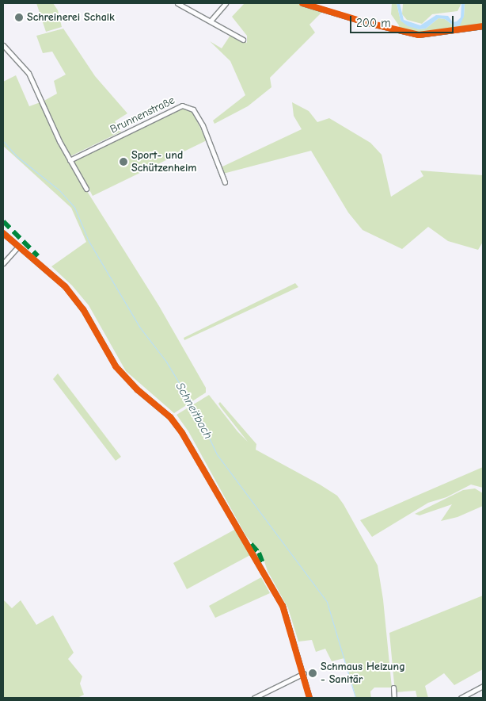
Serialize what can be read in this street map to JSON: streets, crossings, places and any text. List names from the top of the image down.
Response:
{
  "streets": {
    "street": ["Brunnenstraße"]
  },
  "water": ["Schneitbach"],
  "places": ["Schreinerei Schalk", "Sport- und Schützenheim", "Schmaus Heizung - Sanitär"],
  "scale_bar": "200 m"
}
